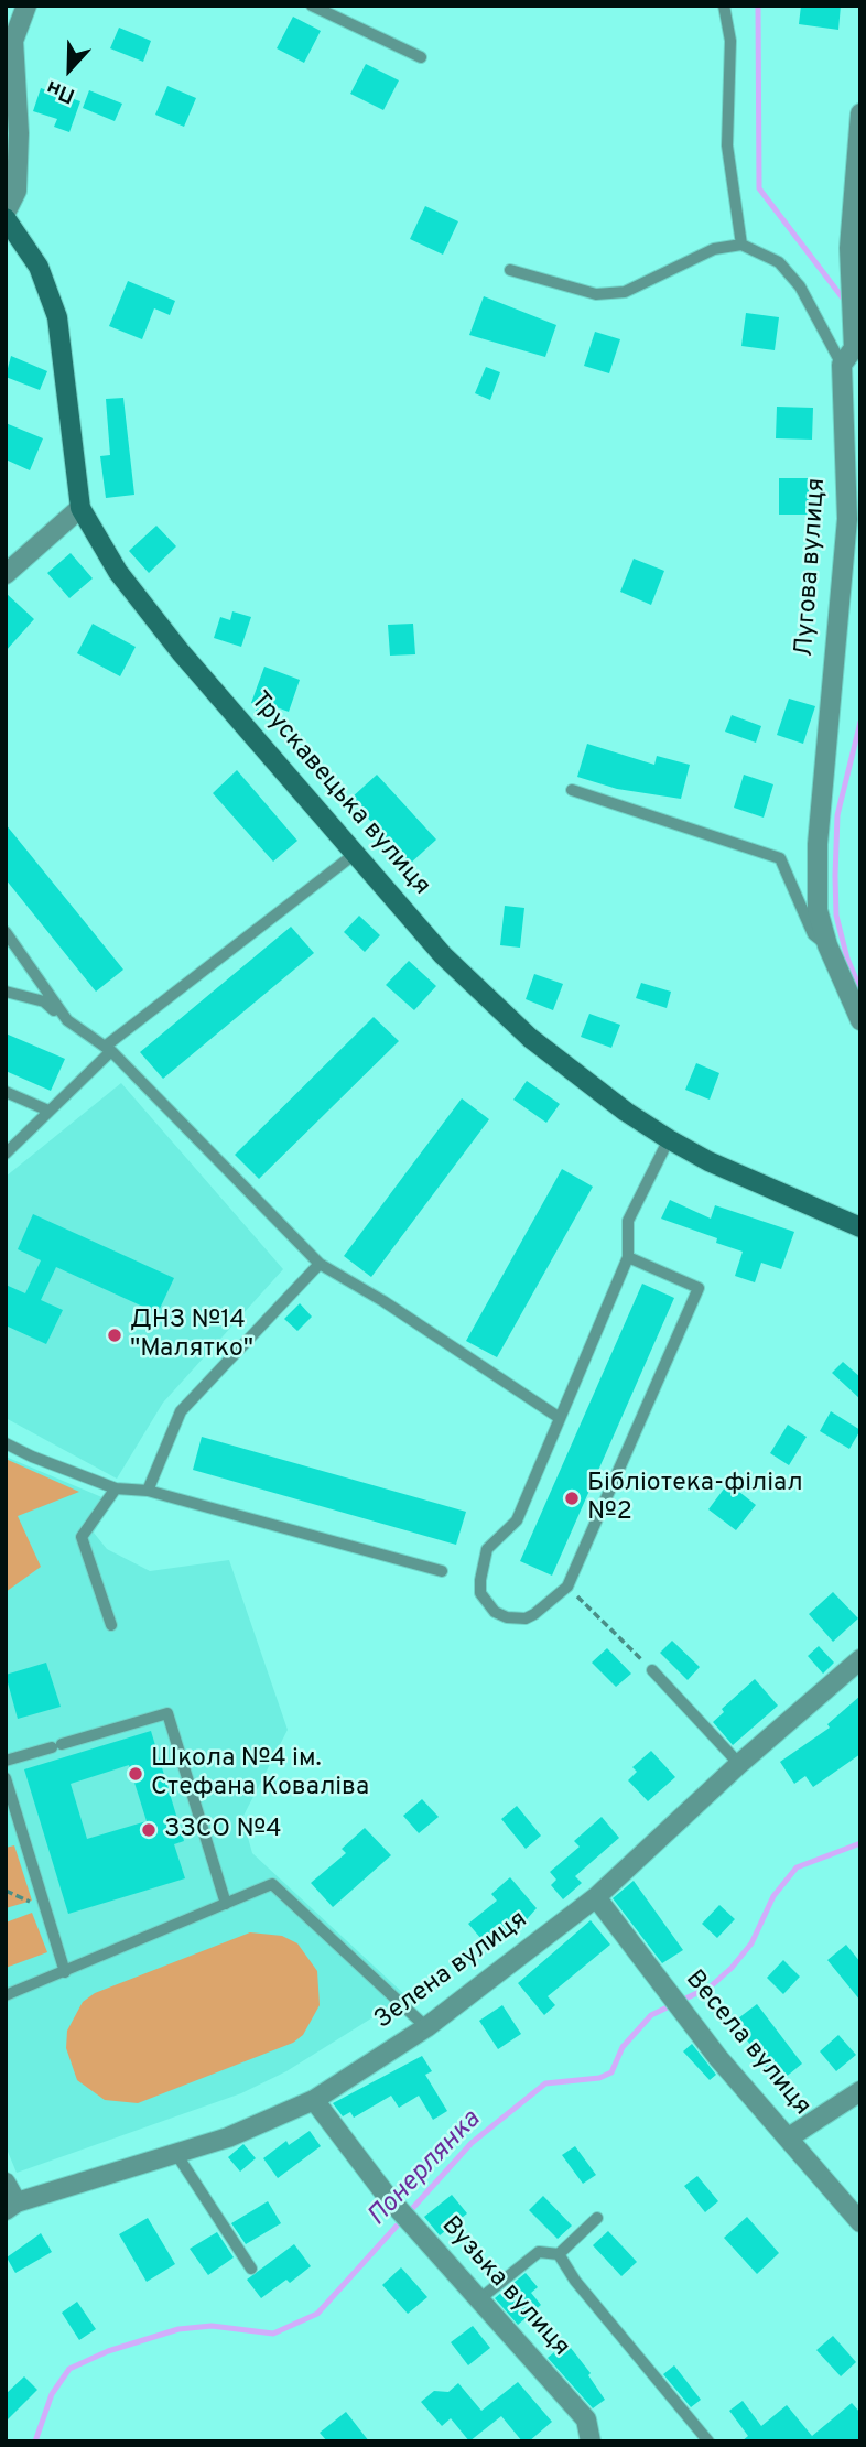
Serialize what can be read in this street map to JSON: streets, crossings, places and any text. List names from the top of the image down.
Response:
{
  "streets": {
    "main road": ["Трускавецька вулиця"],
    "street": [
      "Лугова вулиця",
      "Зелена вулиця",
      "Весела вулиця",
      "Вузька вулиця"
    ]
  },
  "crossings": [
    ["Зелена вулиця", "Весела вулиця"],
    ["Зелена вулиця", "Вузька вулиця"]
  ],
  "water": ["Понерлянка"],
  "places": [
    "ДНЗ №14 \"Малятко\"",
    "Бібліотека-філіал №2",
    "Школа №4 ім. Стефана Коваліва",
    "ЗЗСО №4"
  ],
  "north": "bottom"
}
